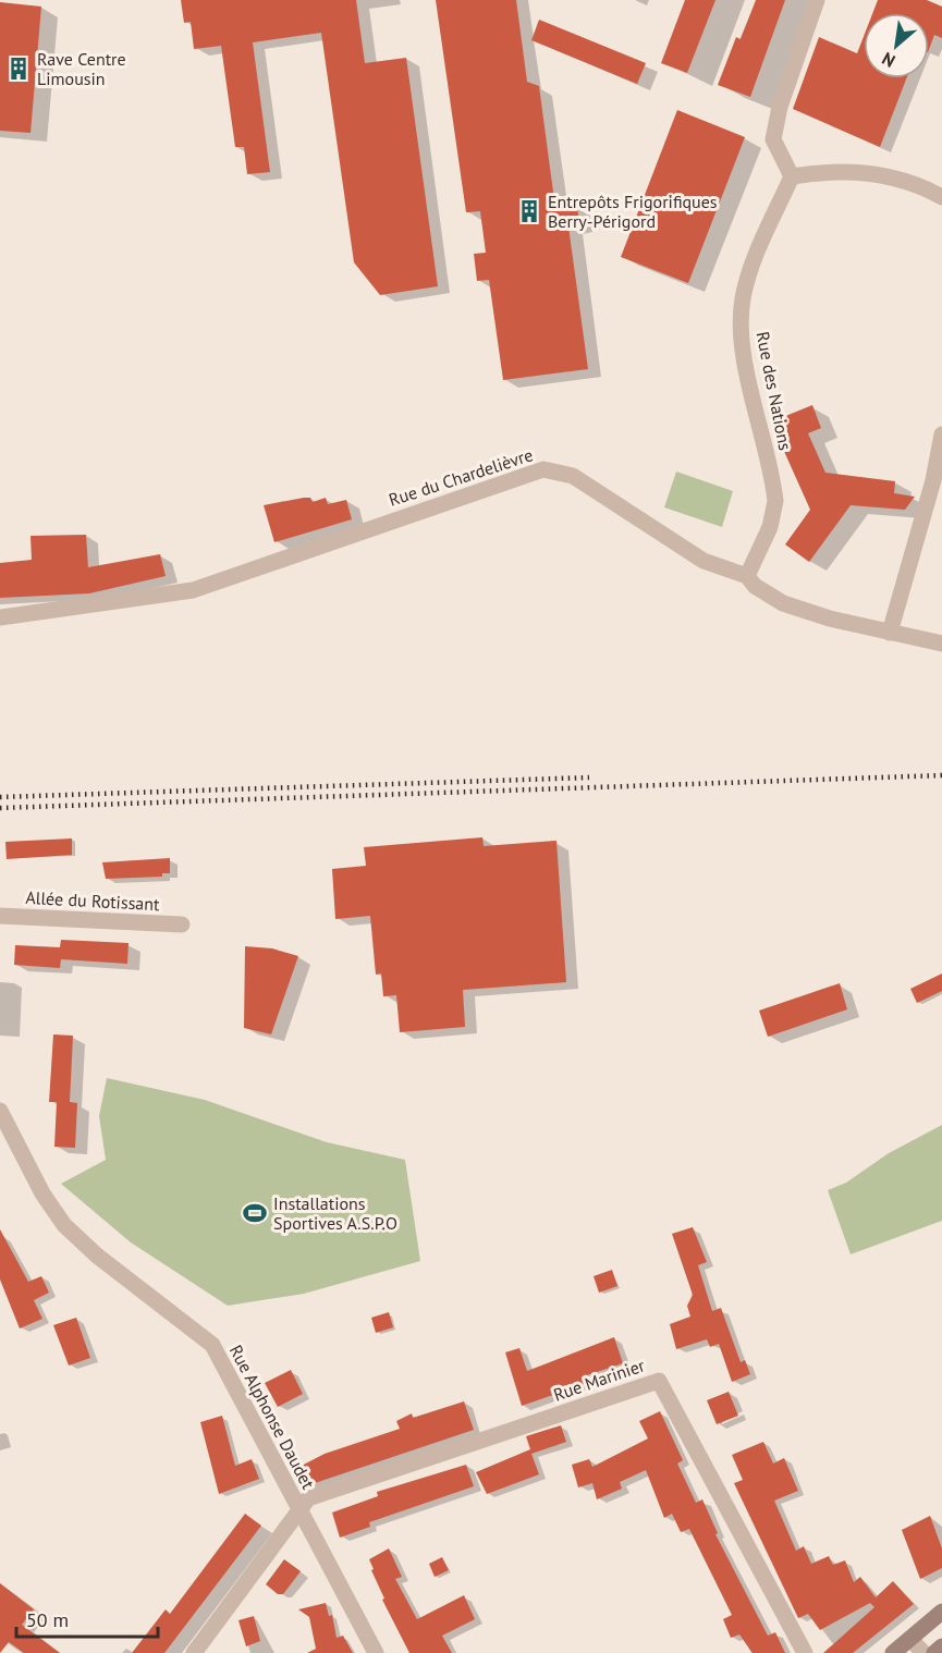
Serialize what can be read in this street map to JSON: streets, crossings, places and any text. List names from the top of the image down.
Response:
{
  "streets": {
    "street": [
      "Rue des Nations",
      "Rue du Chardelièvre",
      "Allée du Rotissant",
      "Rue Marinier",
      "Rue Alphonse Daudet"
    ]
  },
  "crossings": [
    ["Rue des Nations", "Rue du Chardelièvre"],
    ["Rue Marinier", "Rue Alphonse Daudet"]
  ],
  "places": {
    "building": ["Rave Centre Limousin", "Entrepôts Frigorifiques Berry-Périgord"],
    "sports": ["Installations Sportives A.S.P.O"]
  },
  "scale_bar": "50 m",
  "north": "bottom left"
}
